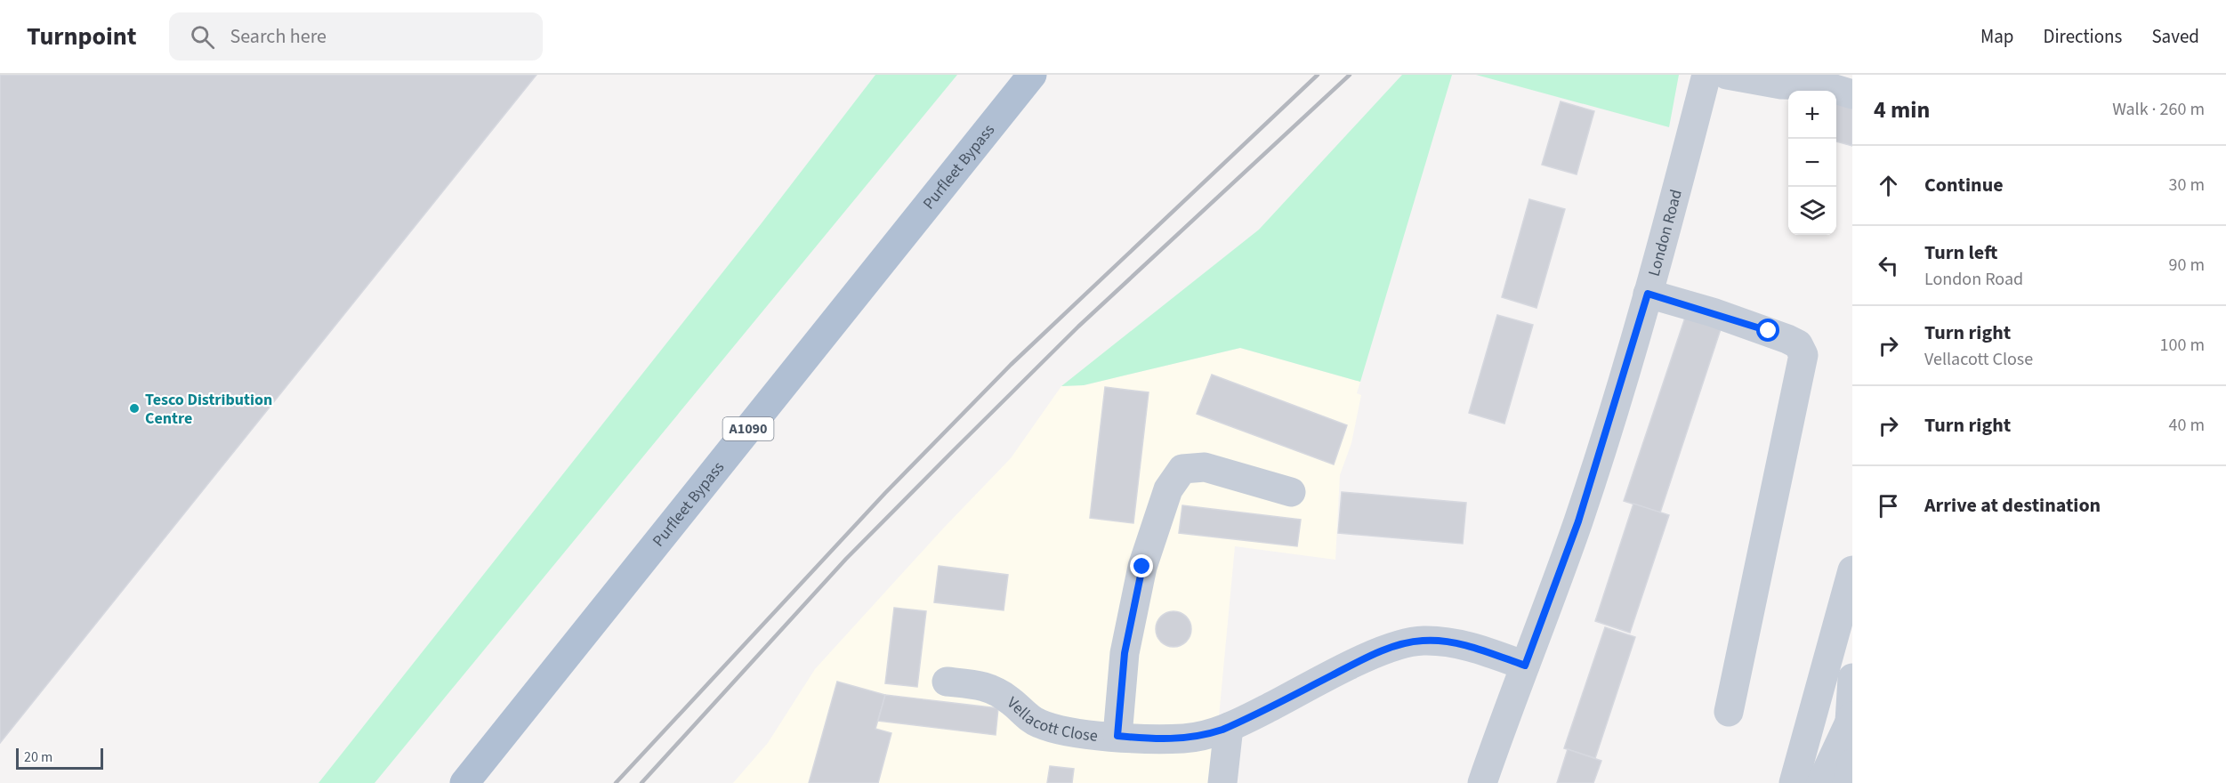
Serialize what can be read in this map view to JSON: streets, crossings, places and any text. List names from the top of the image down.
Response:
{
  "streets": {
    "main road": ["Purfleet Bypass", "A1090"],
    "street": ["London Road", "Vellacott Close"]
  },
  "crossings": [
    ["London Road", "Vellacott Close"]
  ],
  "places": ["Tesco Distribution Centre"],
  "scale_bar": "20 m",
  "page": {
    "header": "Turnpoint",
    "search": "Search here",
    "nav": ["Map", "Directions", "Saved"],
    "heading": ["4 min", "Walk · 260 m"],
    "map_buttons": ["+", "−"],
    "list": [
      ["Continue", "30 m"],
      ["Turn left", "London Road", "90 m"],
      ["Turn right", "Vellacott Close", "100 m"],
      ["Turn right", "40 m"],
      "Arrive at destination"
    ],
    "scale": "20 m"
  }
}
